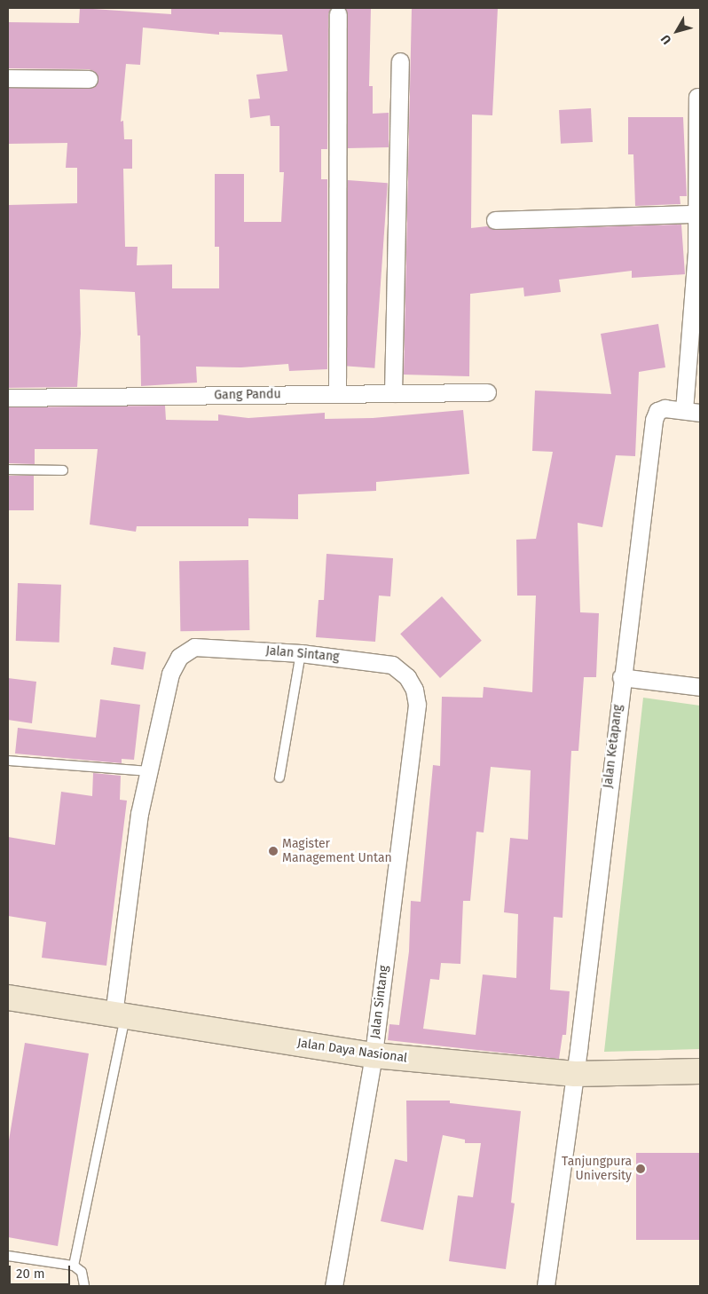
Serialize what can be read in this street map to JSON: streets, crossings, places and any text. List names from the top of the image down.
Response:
{
  "streets": {
    "street": [
      "Gang Pandu",
      "Jalan Sintang",
      "Jalan Ketapang",
      "Jalan Daya Nasional"
    ]
  },
  "crossings": [
    ["Jalan Sintang", "Jalan Daya Nasional"],
    ["Jalan Ketapang", "Jalan Daya Nasional"]
  ],
  "places": ["Magister Management Untan", "Tanjungpura University"],
  "scale_bar": "20 m",
  "north": "bottom left"
}
